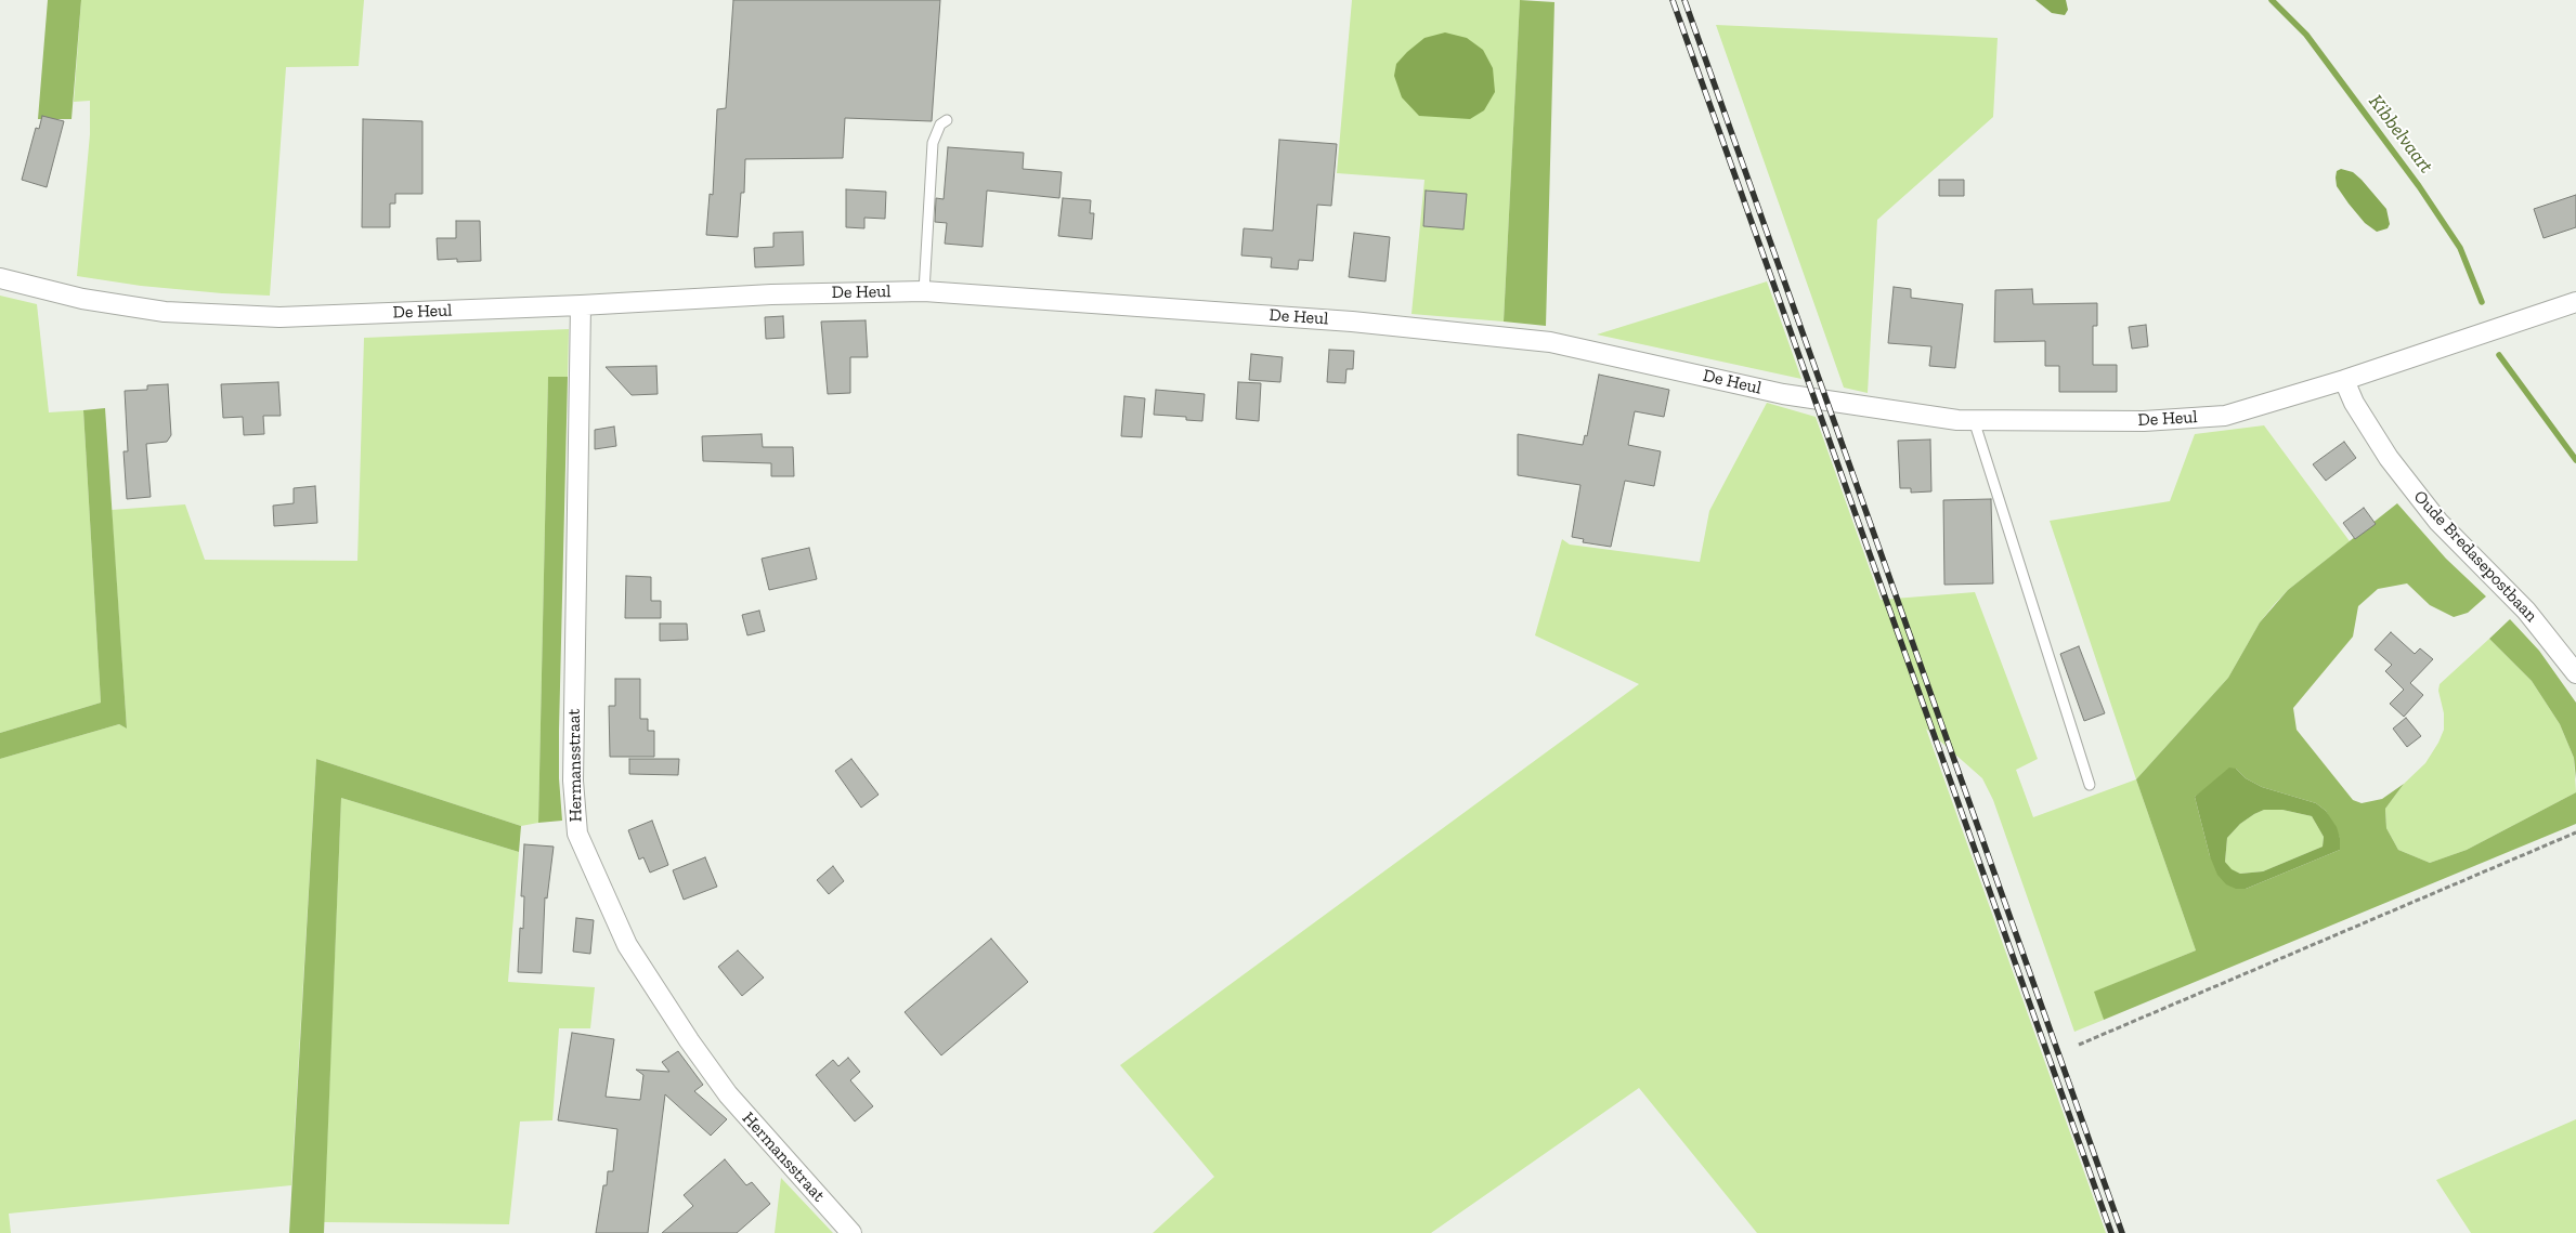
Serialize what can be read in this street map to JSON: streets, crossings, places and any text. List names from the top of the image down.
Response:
{
  "streets": {
    "street": ["De Heul", "Oude Bredasepostbaan", "Hermansstraat"]
  },
  "crossings": [
    ["De Heul", "Oude Bredasepostbaan"],
    ["De Heul", "Hermansstraat"]
  ],
  "water": ["Kibbelvaart"]
}
